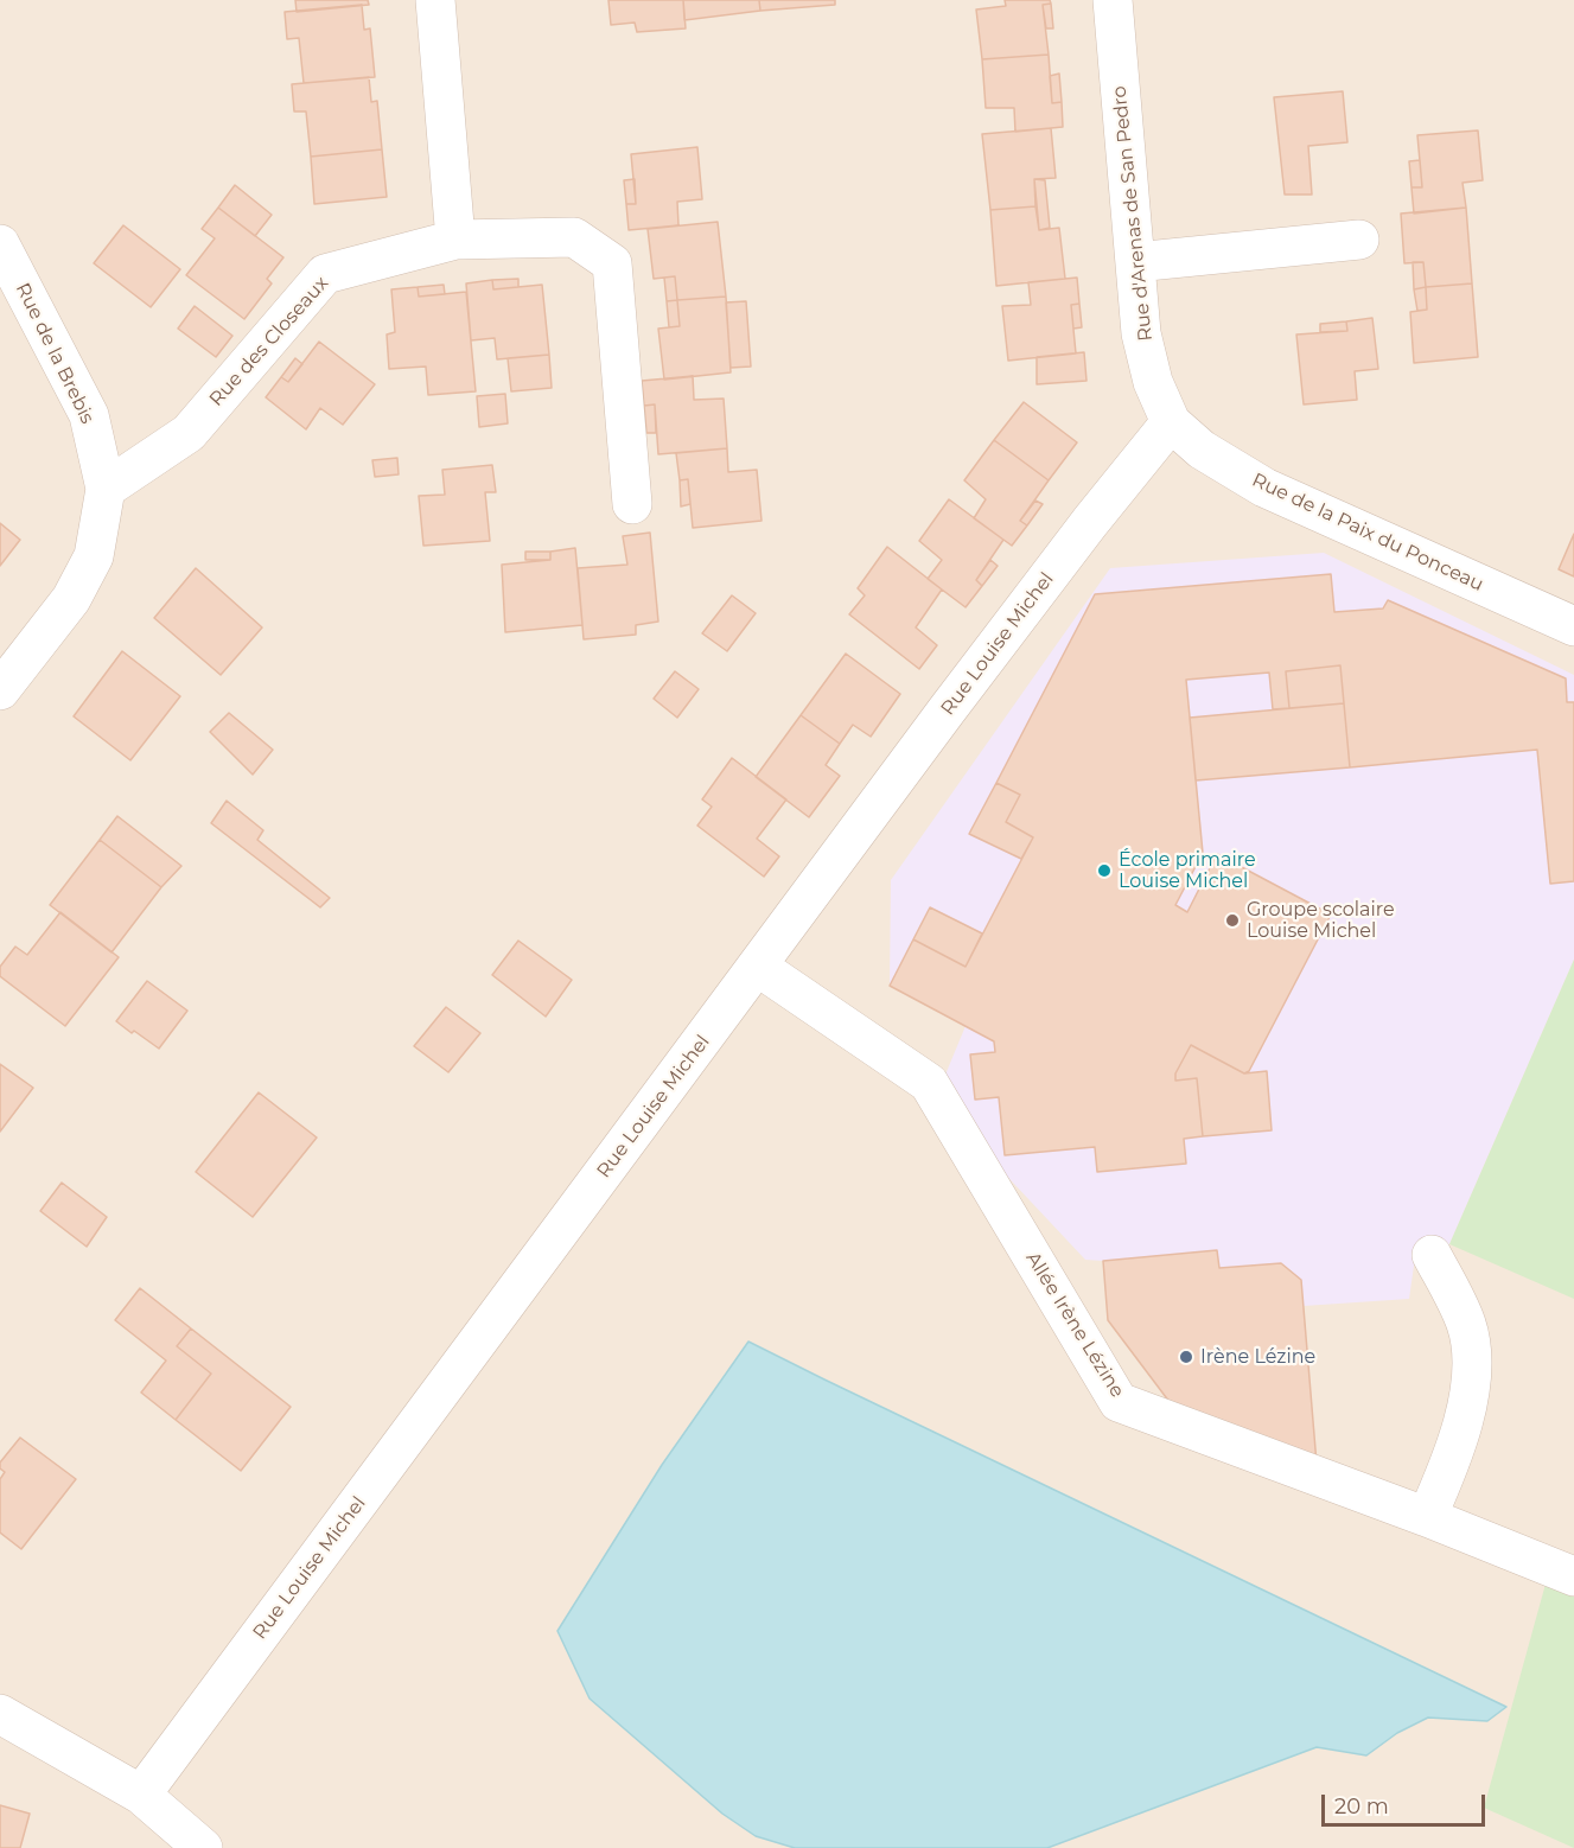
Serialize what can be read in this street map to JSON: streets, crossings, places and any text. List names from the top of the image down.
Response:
{
  "streets": {
    "street": [
      "Rue d'Arenas de San Pedro",
      "Rue des Closeaux",
      "Rue de la Brebis",
      "Rue de la Paix du Ponceau",
      "Rue Louise Michel",
      "Allée Irène Lézine"
    ]
  },
  "crossings": [
    ["Rue d'Arenas de San Pedro", "Rue de la Paix du Ponceau"],
    ["Rue d'Arenas de San Pedro", "Rue Louise Michel"],
    ["Rue des Closeaux", "Rue de la Brebis"],
    ["Rue de la Paix du Ponceau", "Rue Louise Michel"],
    ["Rue Louise Michel", "Allée Irène Lézine"]
  ],
  "places": ["École primaire Louise Michel", "Groupe scolaire Louise Michel", "Irène Lézine"],
  "scale_bar": "20 m"
}
